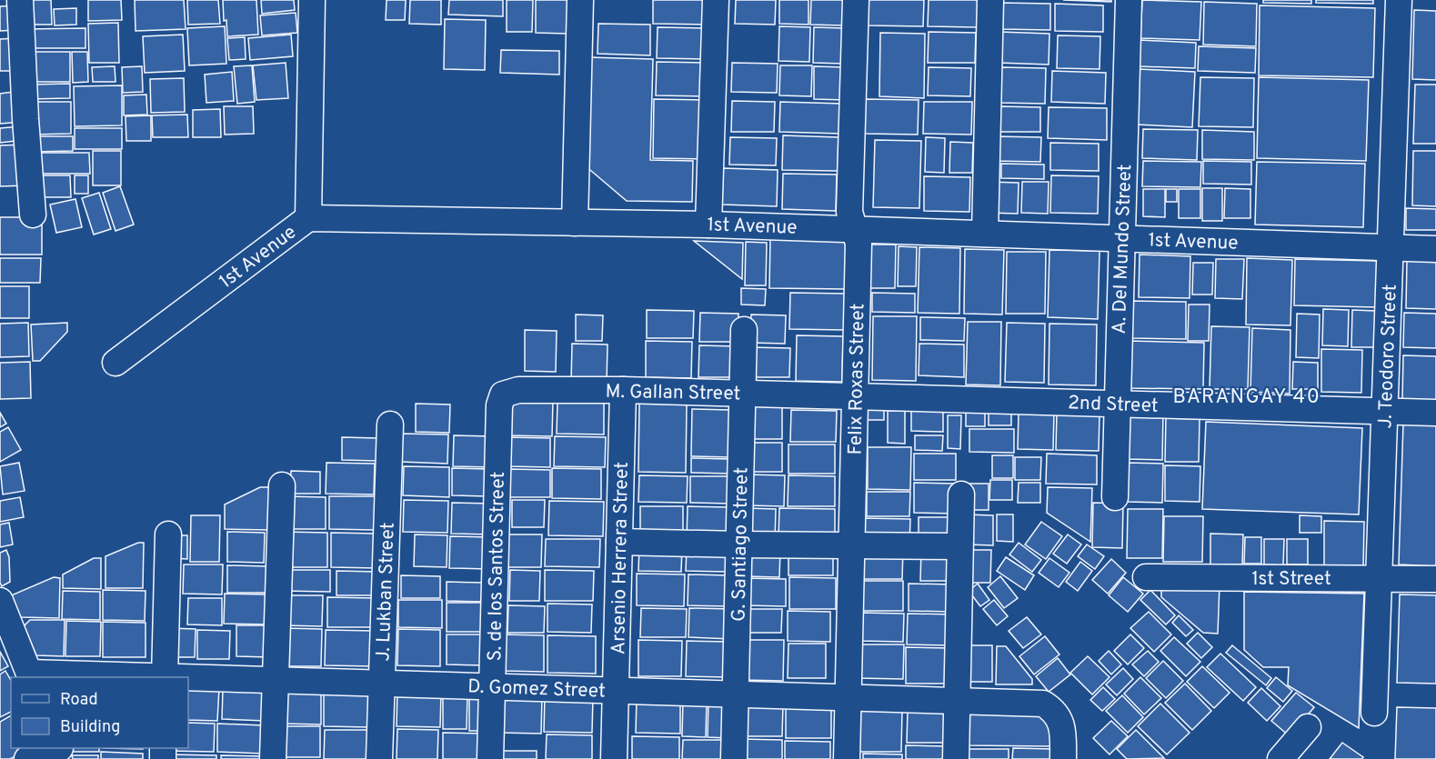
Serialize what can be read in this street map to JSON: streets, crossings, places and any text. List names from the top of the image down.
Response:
{
  "streets": {
    "street": [
      "1st Avenue",
      "A. Del Mundo Street",
      "J. Teodoro Street",
      "Felix Roxas Street",
      "M. Gallan Street",
      "2nd Street",
      "G. Santiago Street",
      "Arsenio Herrera Street",
      "S. de los Santos Street",
      "1st Street",
      "J. Lukban Street",
      "D. Gomez Street"
    ]
  },
  "crossings": [
    ["1st Avenue", "A. Del Mundo Street"],
    ["1st Avenue", "J. Teodoro Street"],
    ["1st Avenue", "Felix Roxas Street"],
    ["A. Del Mundo Street", "2nd Street"],
    ["J. Teodoro Street", "2nd Street"],
    ["J. Teodoro Street", "1st Street"],
    ["Felix Roxas Street", "M. Gallan Street"],
    ["Felix Roxas Street", "2nd Street"],
    ["Felix Roxas Street", "D. Gomez Street"],
    ["M. Gallan Street", "2nd Street"],
    ["M. Gallan Street", "G. Santiago Street"],
    ["M. Gallan Street", "Arsenio Herrera Street"],
    ["M. Gallan Street", "S. de los Santos Street"],
    ["G. Santiago Street", "D. Gomez Street"],
    ["Arsenio Herrera Street", "D. Gomez Street"],
    ["S. de los Santos Street", "D. Gomez Street"],
    ["J. Lukban Street", "D. Gomez Street"]
  ],
  "districts": ["BARANGAY 40"],
  "legend": ["Road", "Building"]
}
